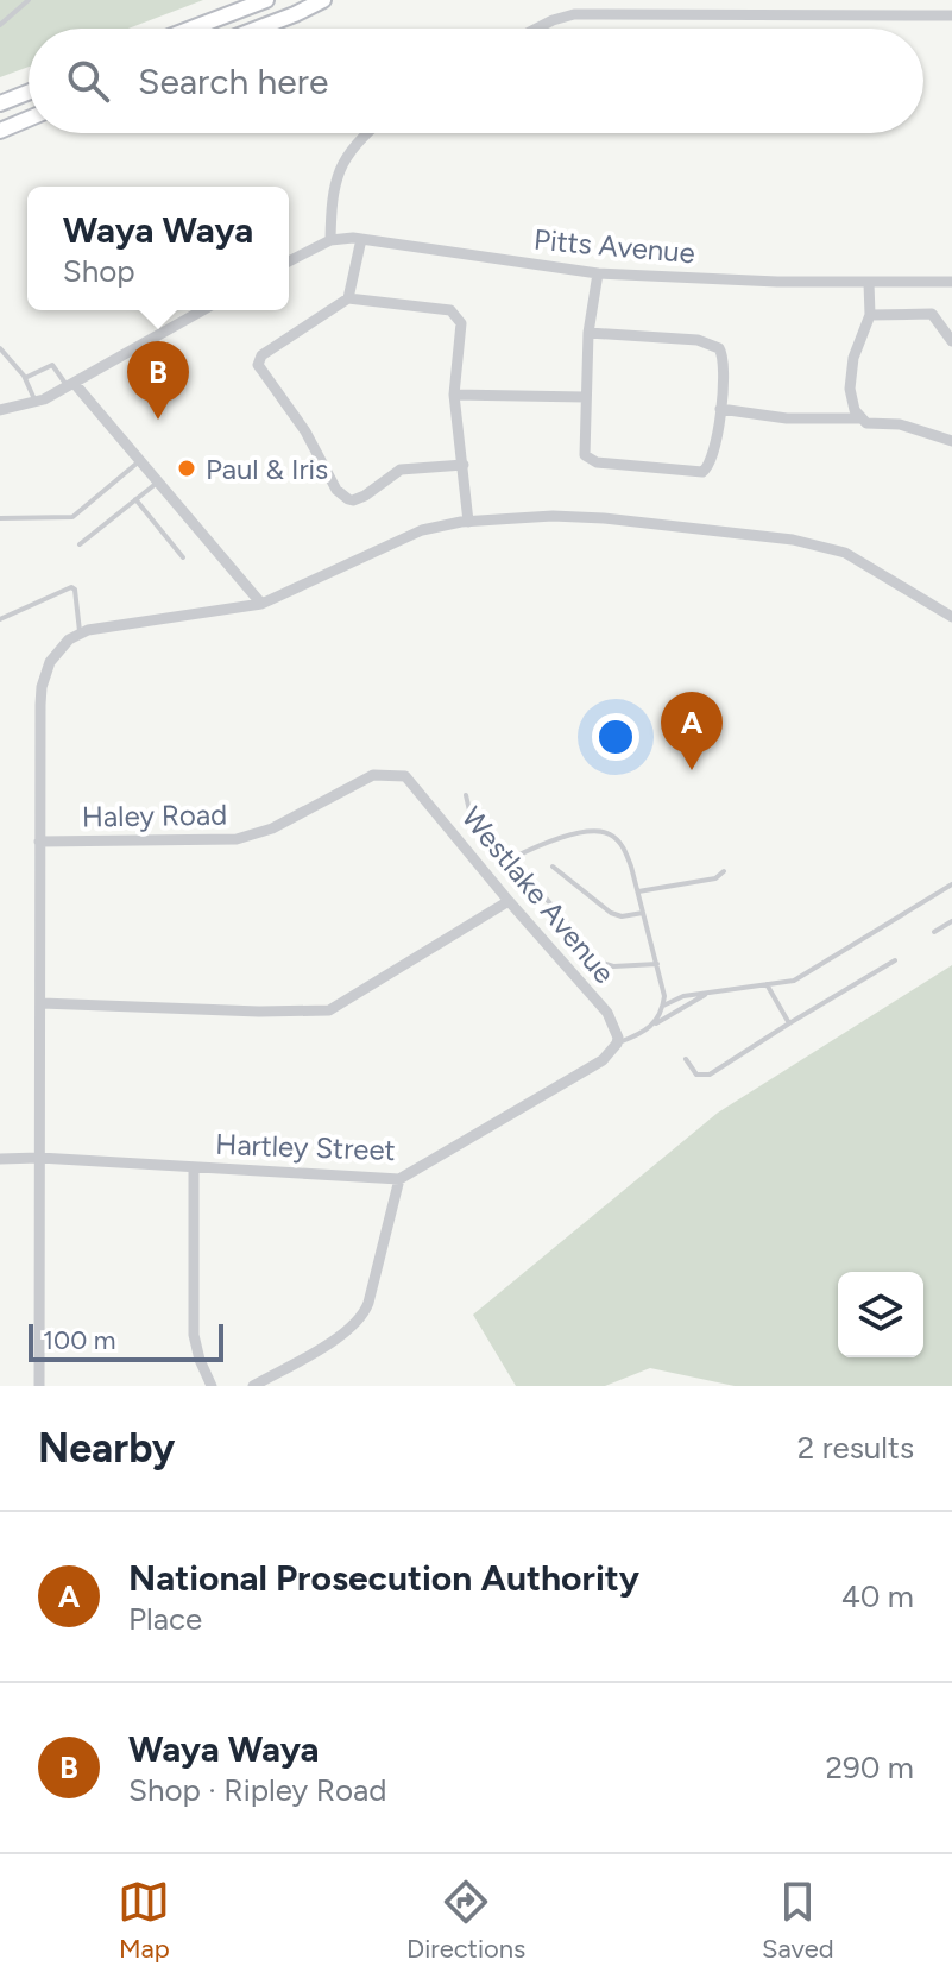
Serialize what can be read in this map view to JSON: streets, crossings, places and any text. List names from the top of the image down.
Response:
{
  "streets": {
    "street": [
      "Pitts Avenue",
      "Haley Road",
      "Westlake Avenue",
      "Hartley Street"
    ]
  },
  "crossings": [
    ["Haley Road", "Westlake Avenue"],
    ["Westlake Avenue", "Hartley Street"]
  ],
  "places": ["Paul & Iris"],
  "scale_bar": "100 m",
  "page": {
    "search": "Search here",
    "popup": ["Waya Waya", "Shop"],
    "pins": ["B", "A"],
    "scale": "100 m",
    "heading": ["Nearby", "2 results"],
    "list": [
      {
        "mark": "A",
        "name": "National Prosecution Authority",
        "note": "Place",
        "value": "40 m"
      },
      {
        "mark": "B",
        "name": "Waya Waya",
        "note": "Shop · Ripley Road",
        "value": "290 m"
      }
    ],
    "nav": ["Map", "Directions", "Saved"]
  }
}
